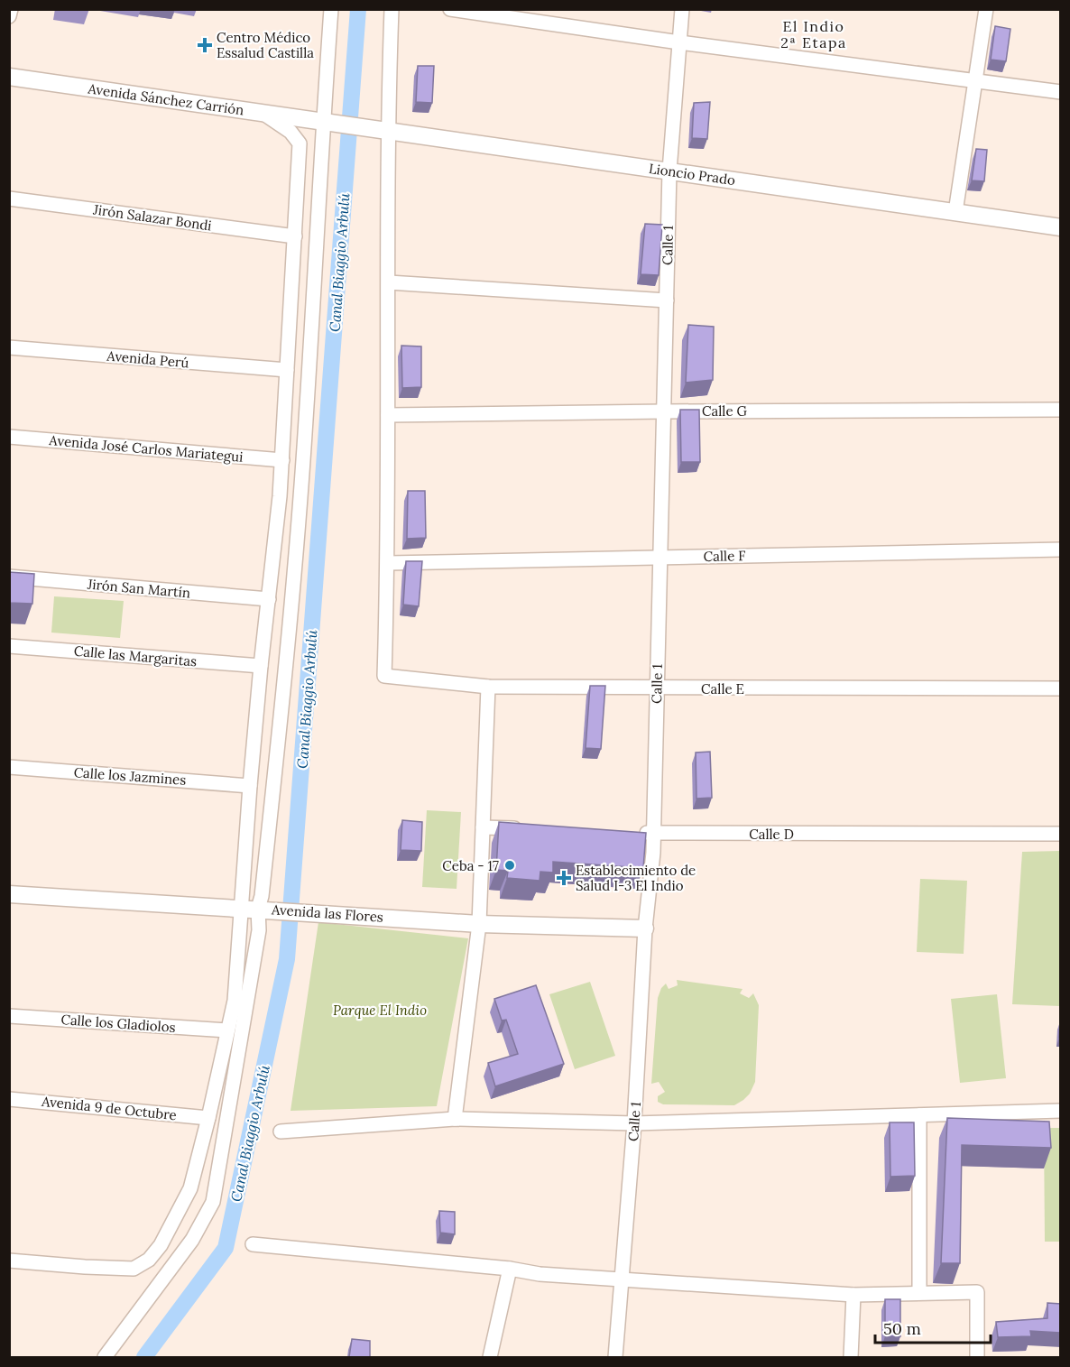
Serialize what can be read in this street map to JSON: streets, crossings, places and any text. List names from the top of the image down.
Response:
{
  "streets": {
    "street": [
      "Avenida Sánchez Carrión",
      "Lioncio Prado",
      "Jirón Salazar Bondi",
      "Calle 1",
      "Avenida Perú",
      "Calle G",
      "Avenida José Carlos Mariategui",
      "Calle F",
      "Jirón San Martín",
      "Calle las Margaritas",
      "Calle E",
      "Calle los Jazmines",
      "Calle D",
      "Avenida las Flores",
      "Calle los Gladiolos",
      "Avenida 9 de Octubre"
    ]
  },
  "crossings": [
    ["Avenida Sánchez Carrión", "Lioncio Prado"],
    ["Lioncio Prado", "Calle 1"],
    ["Calle 1", "Calle G"],
    ["Calle 1", "Calle F"],
    ["Calle 1", "Calle E"],
    ["Calle 1", "Calle D"],
    ["Calle 1", "Avenida las Flores"],
    ["Calle F", "Calle E"]
  ],
  "districts": ["El Indio 2ª Etapa"],
  "water": ["Canal Biaggio Arbulú"],
  "parks": ["Parque El Indio"],
  "places": {
    "health": ["Centro Médico Essalud Castilla", "Establecimiento de Salud I-3 El Indio"],
    "other": ["Ceba - 17"]
  },
  "scale_bar": "50 m"
}
